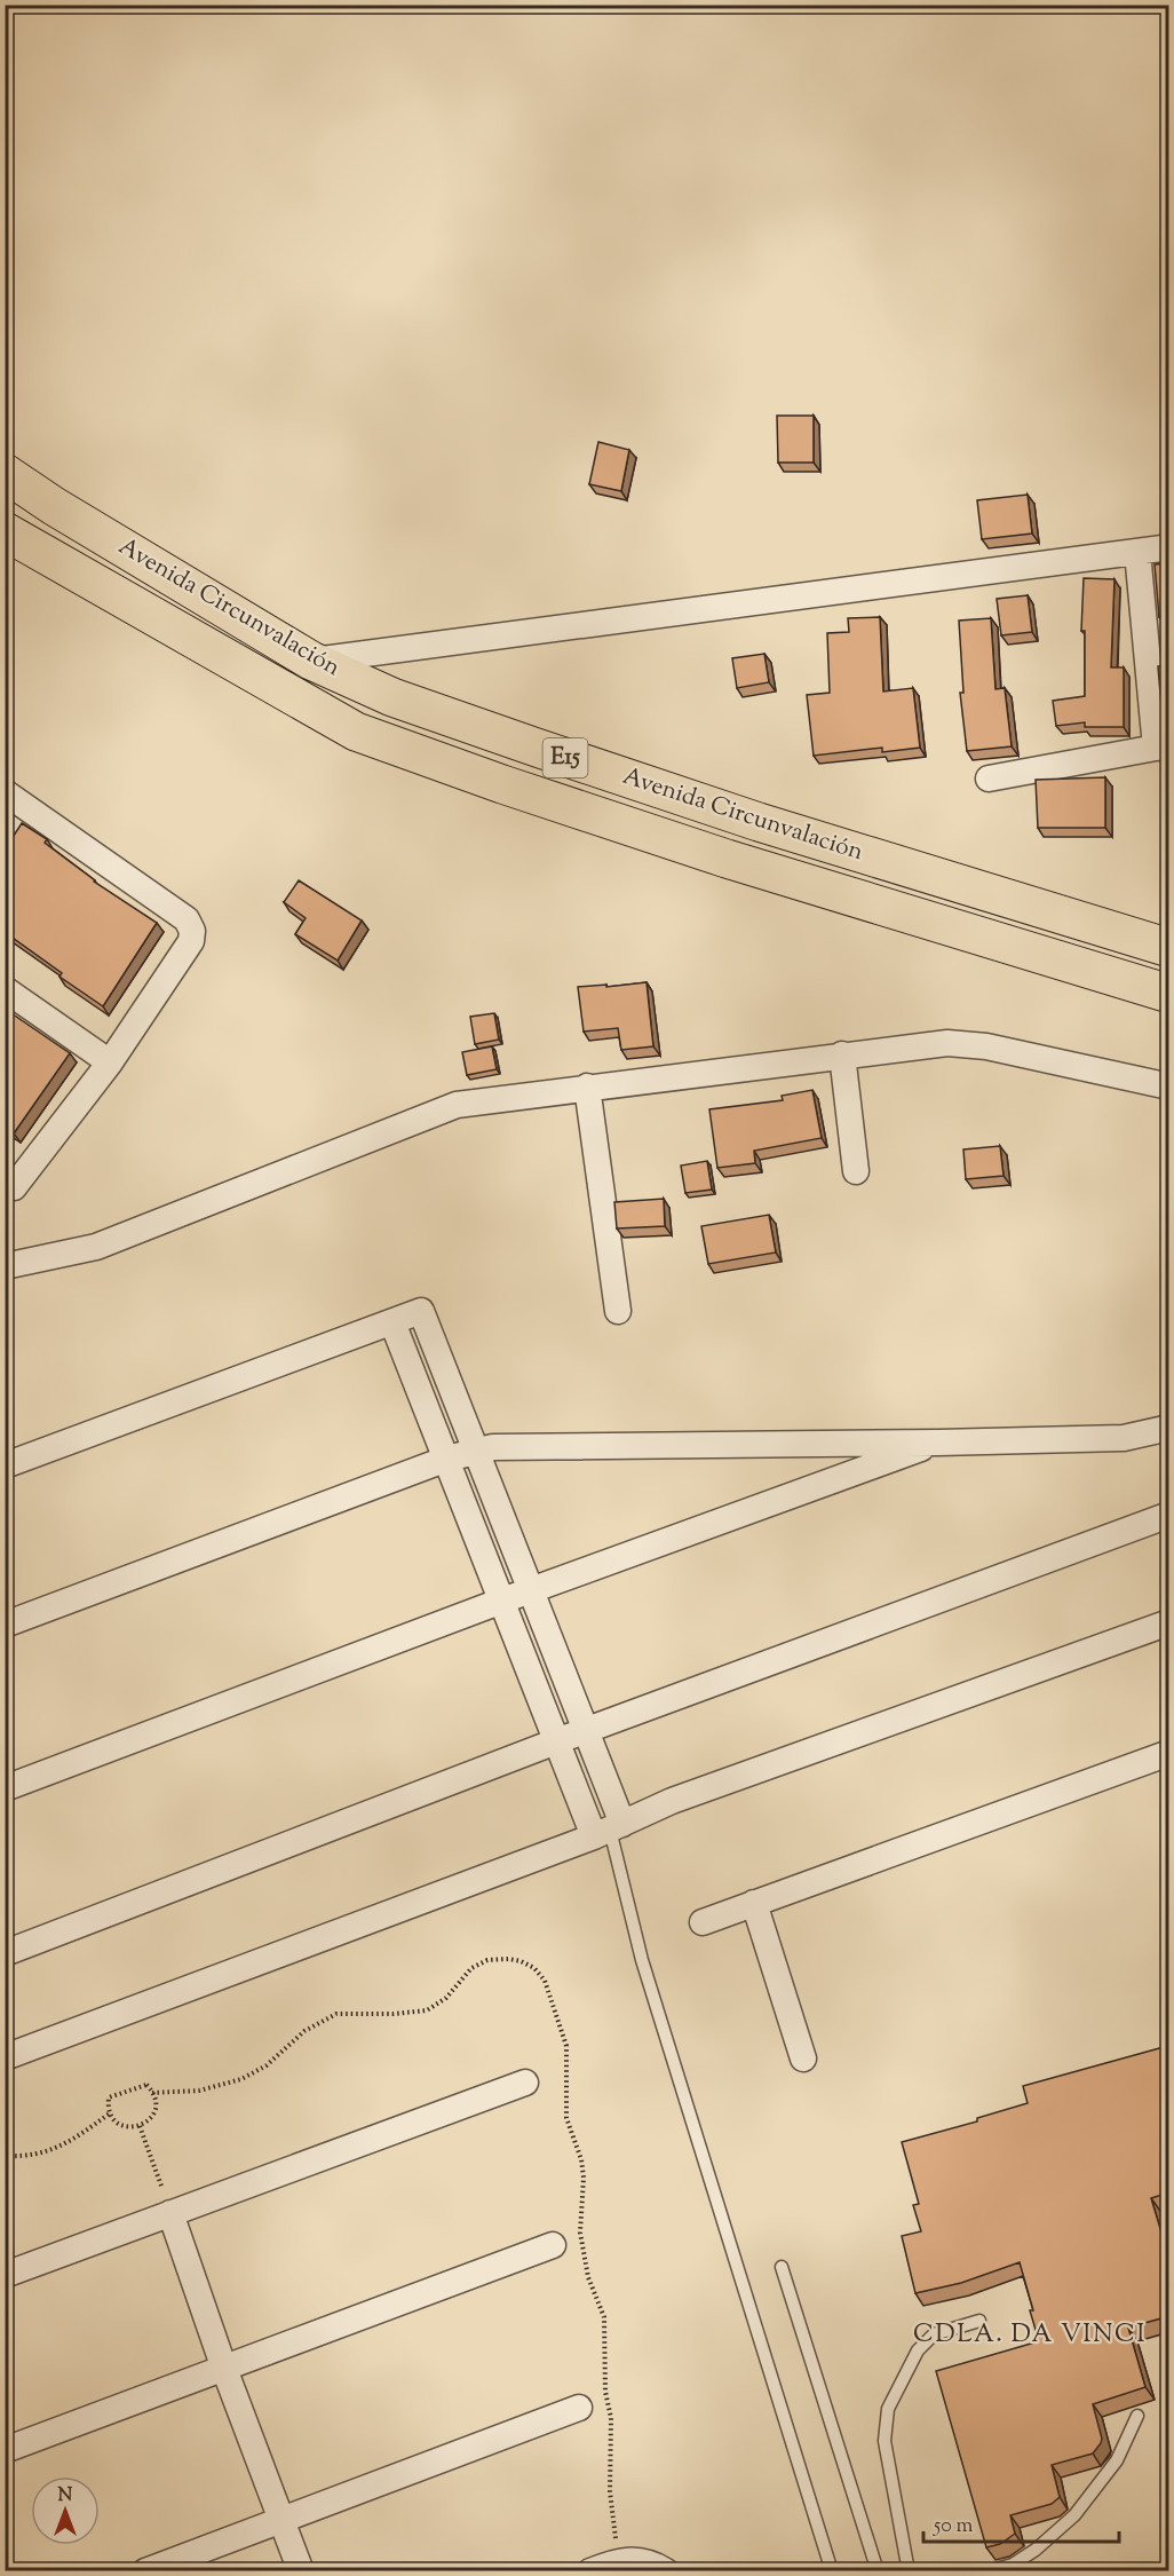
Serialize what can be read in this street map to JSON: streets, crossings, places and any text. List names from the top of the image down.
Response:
{
  "streets": {
    "highway": ["Avenida Circunvalación", "E15"]
  },
  "districts": ["CDLA. DA VINCI"],
  "scale_bar": "50 m",
  "north": "top"
}
